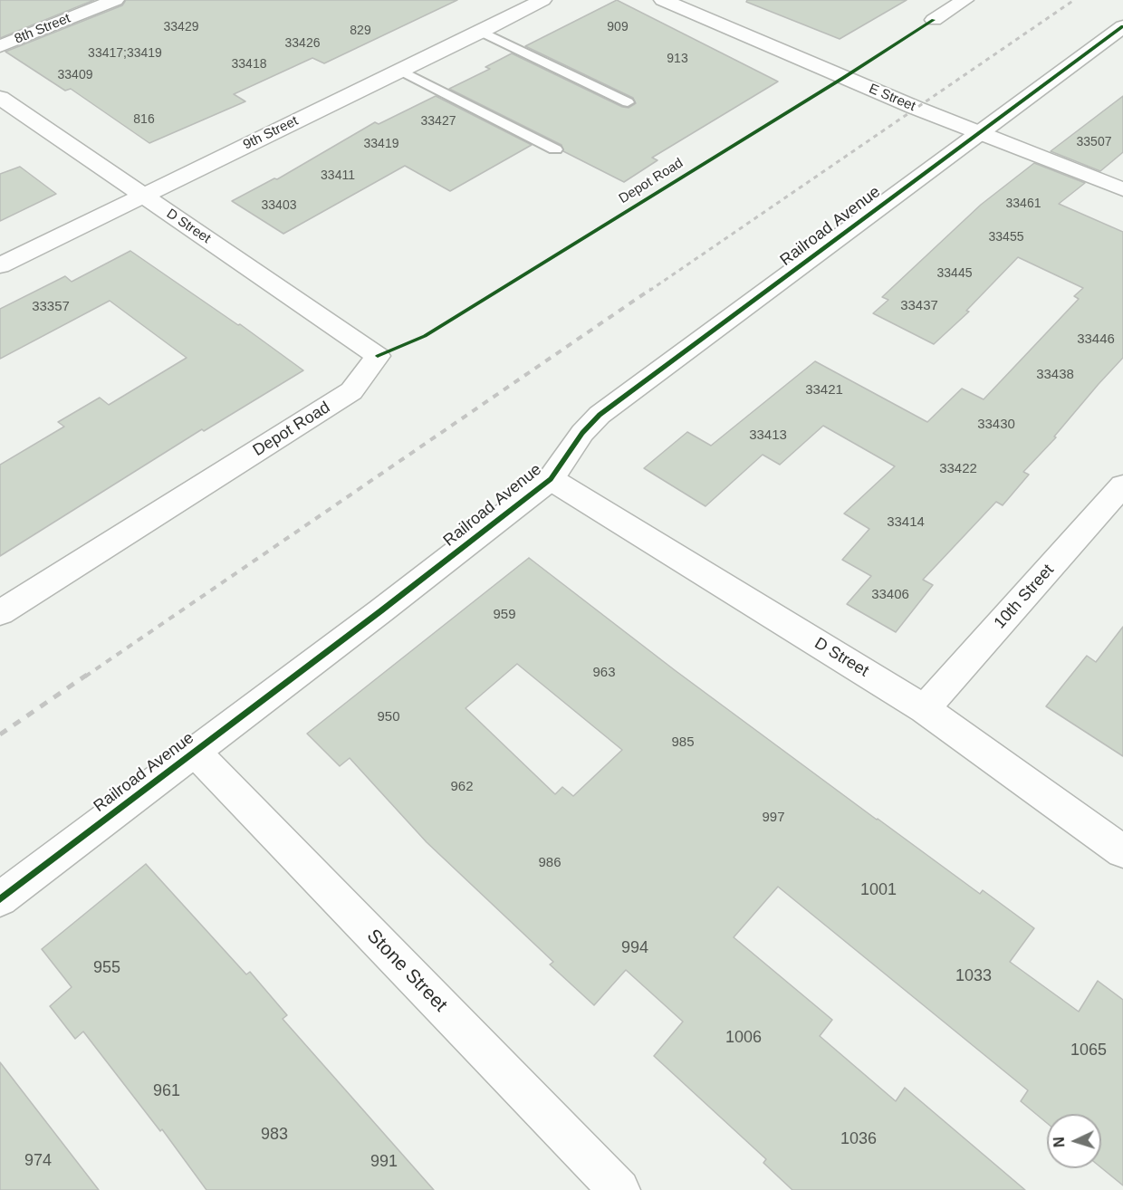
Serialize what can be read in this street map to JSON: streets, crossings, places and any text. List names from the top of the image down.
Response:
{
  "streets": {
    "street": [
      "8th Street",
      "E Street",
      "9th Street",
      "Depot Road",
      "D Street",
      "Railroad Avenue",
      "10th Street",
      "Stone Street"
    ]
  },
  "crossings": [
    ["E Street", "Railroad Avenue"],
    ["9th Street", "D Street"],
    ["Depot Road", "D Street"],
    ["D Street", "Railroad Avenue"],
    ["D Street", "10th Street"],
    ["Railroad Avenue", "Stone Street"]
  ],
  "house_numbers": [
    "33429",
    "909",
    "829",
    "33426",
    "33417;33419",
    "913",
    "33418",
    "33409",
    "816",
    "33427",
    "33507",
    "33419",
    "33411",
    "33461",
    "33403",
    "33455",
    "33445",
    "33437",
    "33357",
    "33446",
    "33438",
    "33421",
    "33430",
    "33413",
    "33422",
    "33414",
    "33406",
    "959",
    "963",
    "950",
    "985",
    "962",
    "997",
    "986",
    "1001",
    "994",
    "955",
    "1033",
    "1006",
    "1065",
    "961",
    "983",
    "1036",
    "974",
    "991"
  ],
  "north": "left"
}
